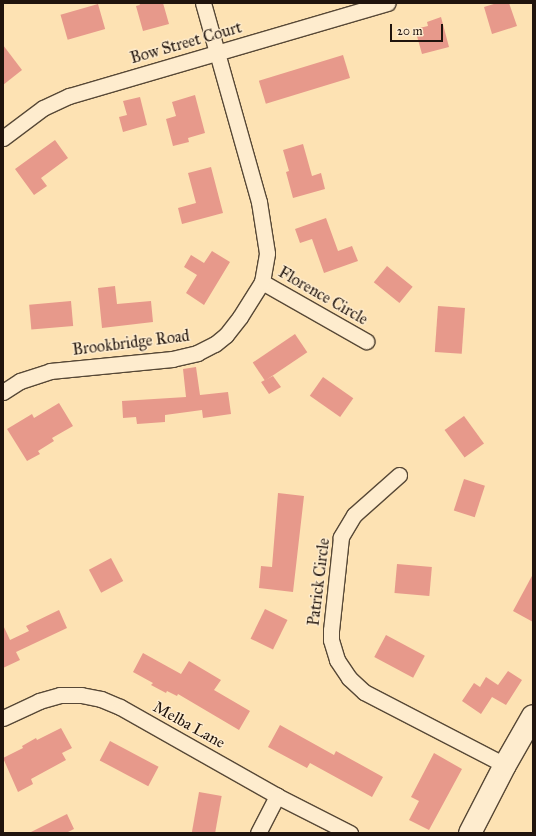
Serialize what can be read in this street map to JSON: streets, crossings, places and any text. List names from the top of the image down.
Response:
{
  "streets": {
    "street": [
      "Bow Street Court",
      "Florence Circle",
      "Brookbridge Road",
      "Patrick Circle",
      "Melba Lane"
    ]
  },
  "crossings": [
    ["Bow Street Court", "Brookbridge Road"],
    ["Florence Circle", "Brookbridge Road"]
  ],
  "scale_bar": "20 m"
}
